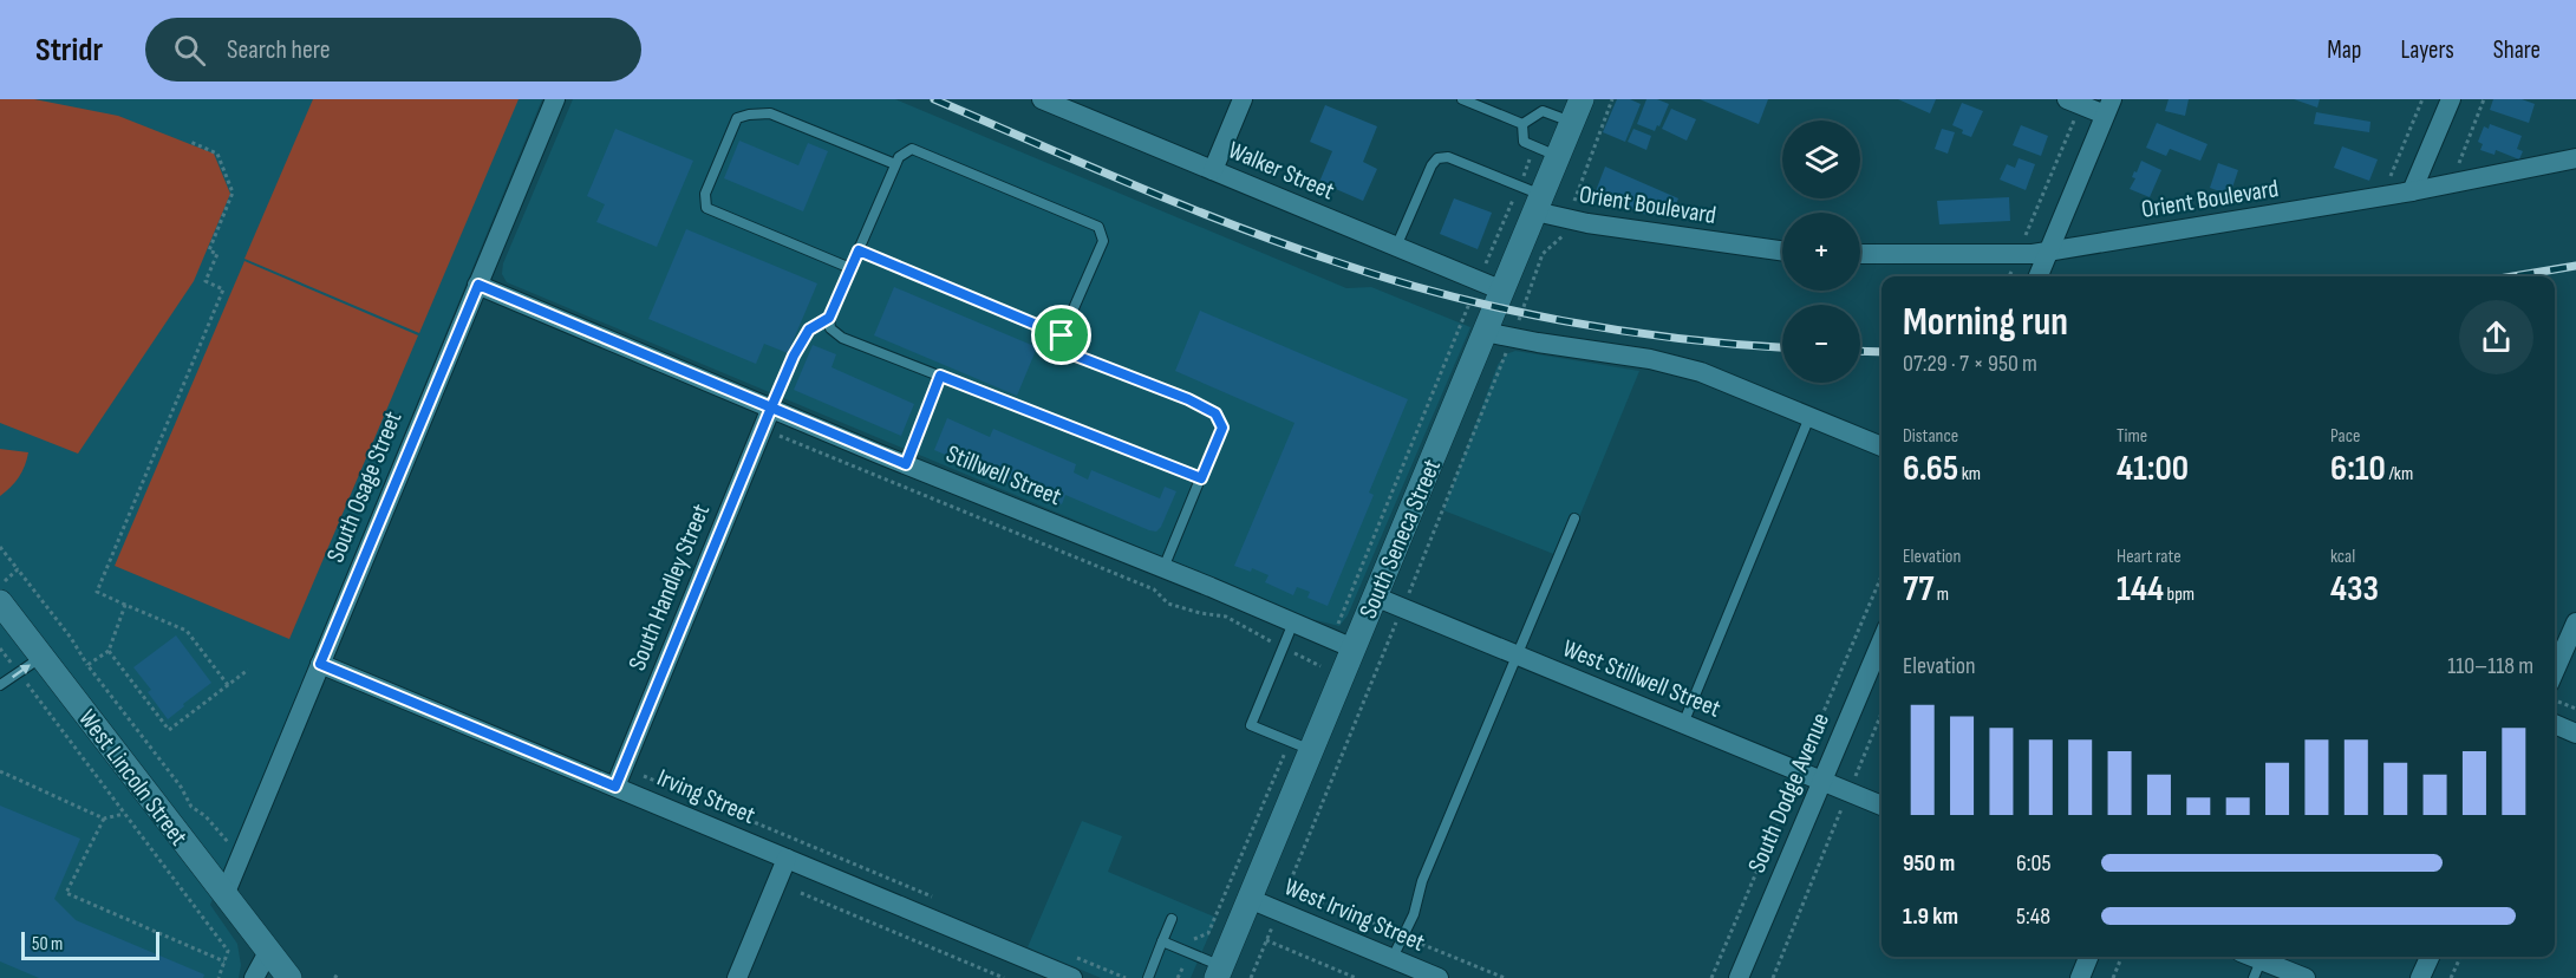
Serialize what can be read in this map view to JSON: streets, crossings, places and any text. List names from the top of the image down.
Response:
{
  "streets": {
    "street": [
      "Walker Street",
      "Orient Boulevard",
      "Stillwell Street",
      "South Osage Street",
      "South Seneca Street",
      "South Handley Street",
      "West Stillwell Street",
      "West Lincoln Street",
      "South Dodge Avenue",
      "Irving Street",
      "West Irving Street"
    ]
  },
  "crossings": [
    ["Walker Street", "South Seneca Street"],
    ["Orient Boulevard", "South Seneca Street"],
    ["Stillwell Street", "South Osage Street"],
    ["Stillwell Street", "South Seneca Street"],
    ["Stillwell Street", "South Handley Street"],
    ["South Osage Street", "West Lincoln Street"],
    ["South Osage Street", "Irving Street"],
    ["South Seneca Street", "West Stillwell Street"],
    ["South Seneca Street", "West Irving Street"],
    ["South Handley Street", "Irving Street"],
    ["West Stillwell Street", "South Dodge Avenue"]
  ],
  "scale_bar": "50 m",
  "page": {
    "header": "Stridr",
    "search": "Search here",
    "nav": ["Map", "Layers", "Share"],
    "map_buttons": ["+", "−"],
    "heading": ["Morning run", "07:29 · 7 × 950 m"],
    "stats": [
      ["Distance", "6.65 km"],
      ["Time", "41:00"],
      ["Pace", "6:10 /km"],
      ["Elevation", "77 m"],
      ["Heart rate", "144 bpm"],
      ["kcal", "433"]
    ],
    "chart": ["Elevation", "110–118 m"],
    "list": [
      {
        "name": "950 m",
        "note": "6:05"
      },
      {
        "name": "1.9 km",
        "note": "5:48"
      }
    ],
    "scale": "50 m"
  }
}
